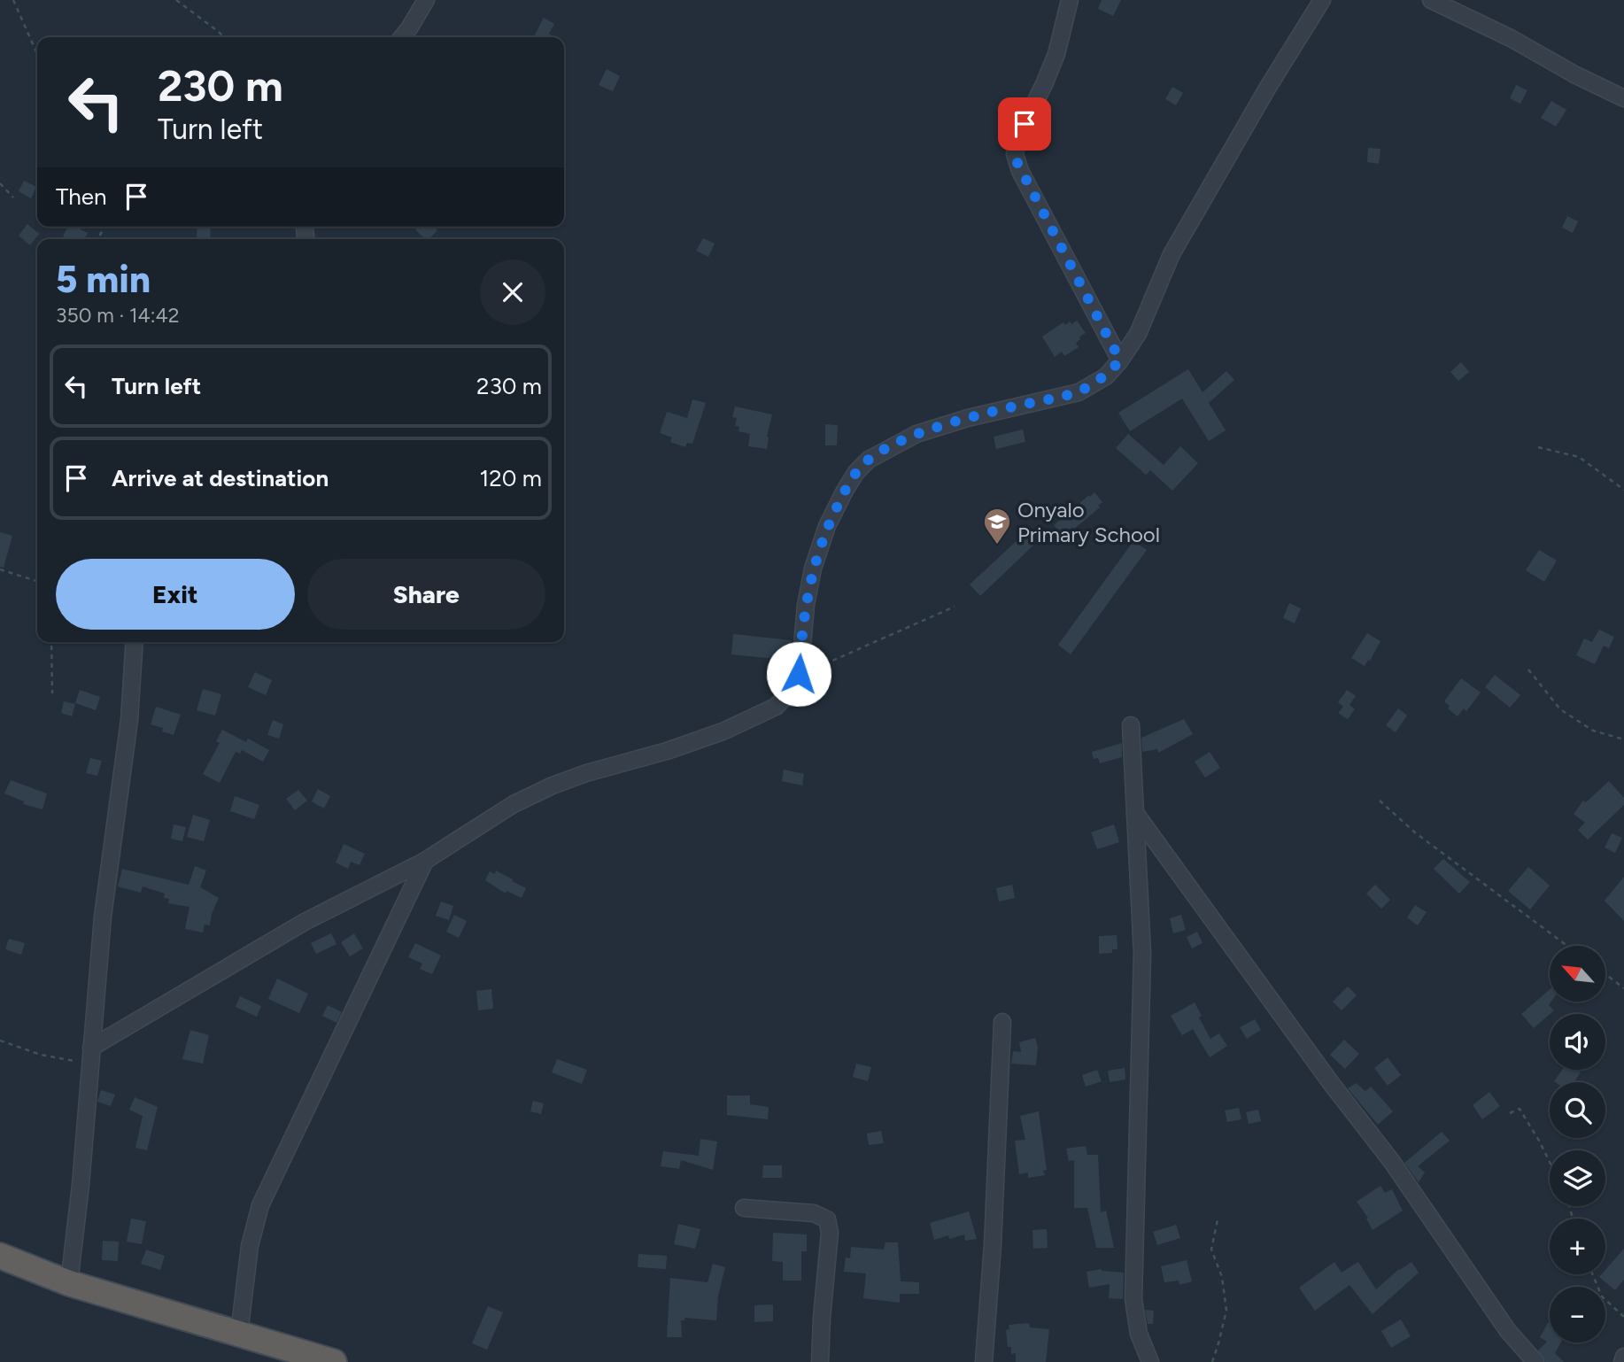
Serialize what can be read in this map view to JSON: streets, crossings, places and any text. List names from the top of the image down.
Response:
{
  "places": {
    "school or university": ["Onyalo Primary School"]
  },
  "north": "top left",
  "page": {
    "turn": ["230 m", "Turn left"],
    "then": "Then",
    "heading": ["5 min", "350 m · 14:42"],
    "list": [
      {
        "name": "Turn left",
        "value": "230 m"
      },
      {
        "name": "Arrive at destination",
        "value": "120 m"
      }
    ],
    "buttons": ["Exit", "Share"],
    "map_buttons": ["+", "−"]
  }
}
